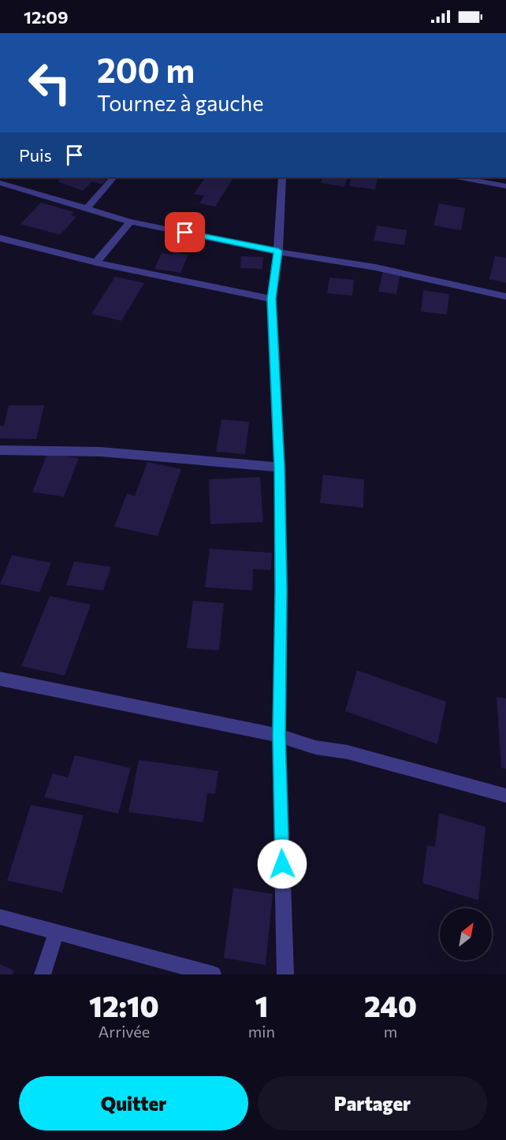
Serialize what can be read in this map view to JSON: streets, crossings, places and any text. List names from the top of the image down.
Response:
{
  "north": "top right",
  "page": {
    "status": "12:09",
    "turn": ["200 m", "Tournez à gauche"],
    "then": "Puis",
    "eta": [
      "12:10",
      "Arrivée",
      "1",
      "min",
      "240",
      "m"
    ],
    "buttons": ["Quitter", "Partager"]
  }
}
